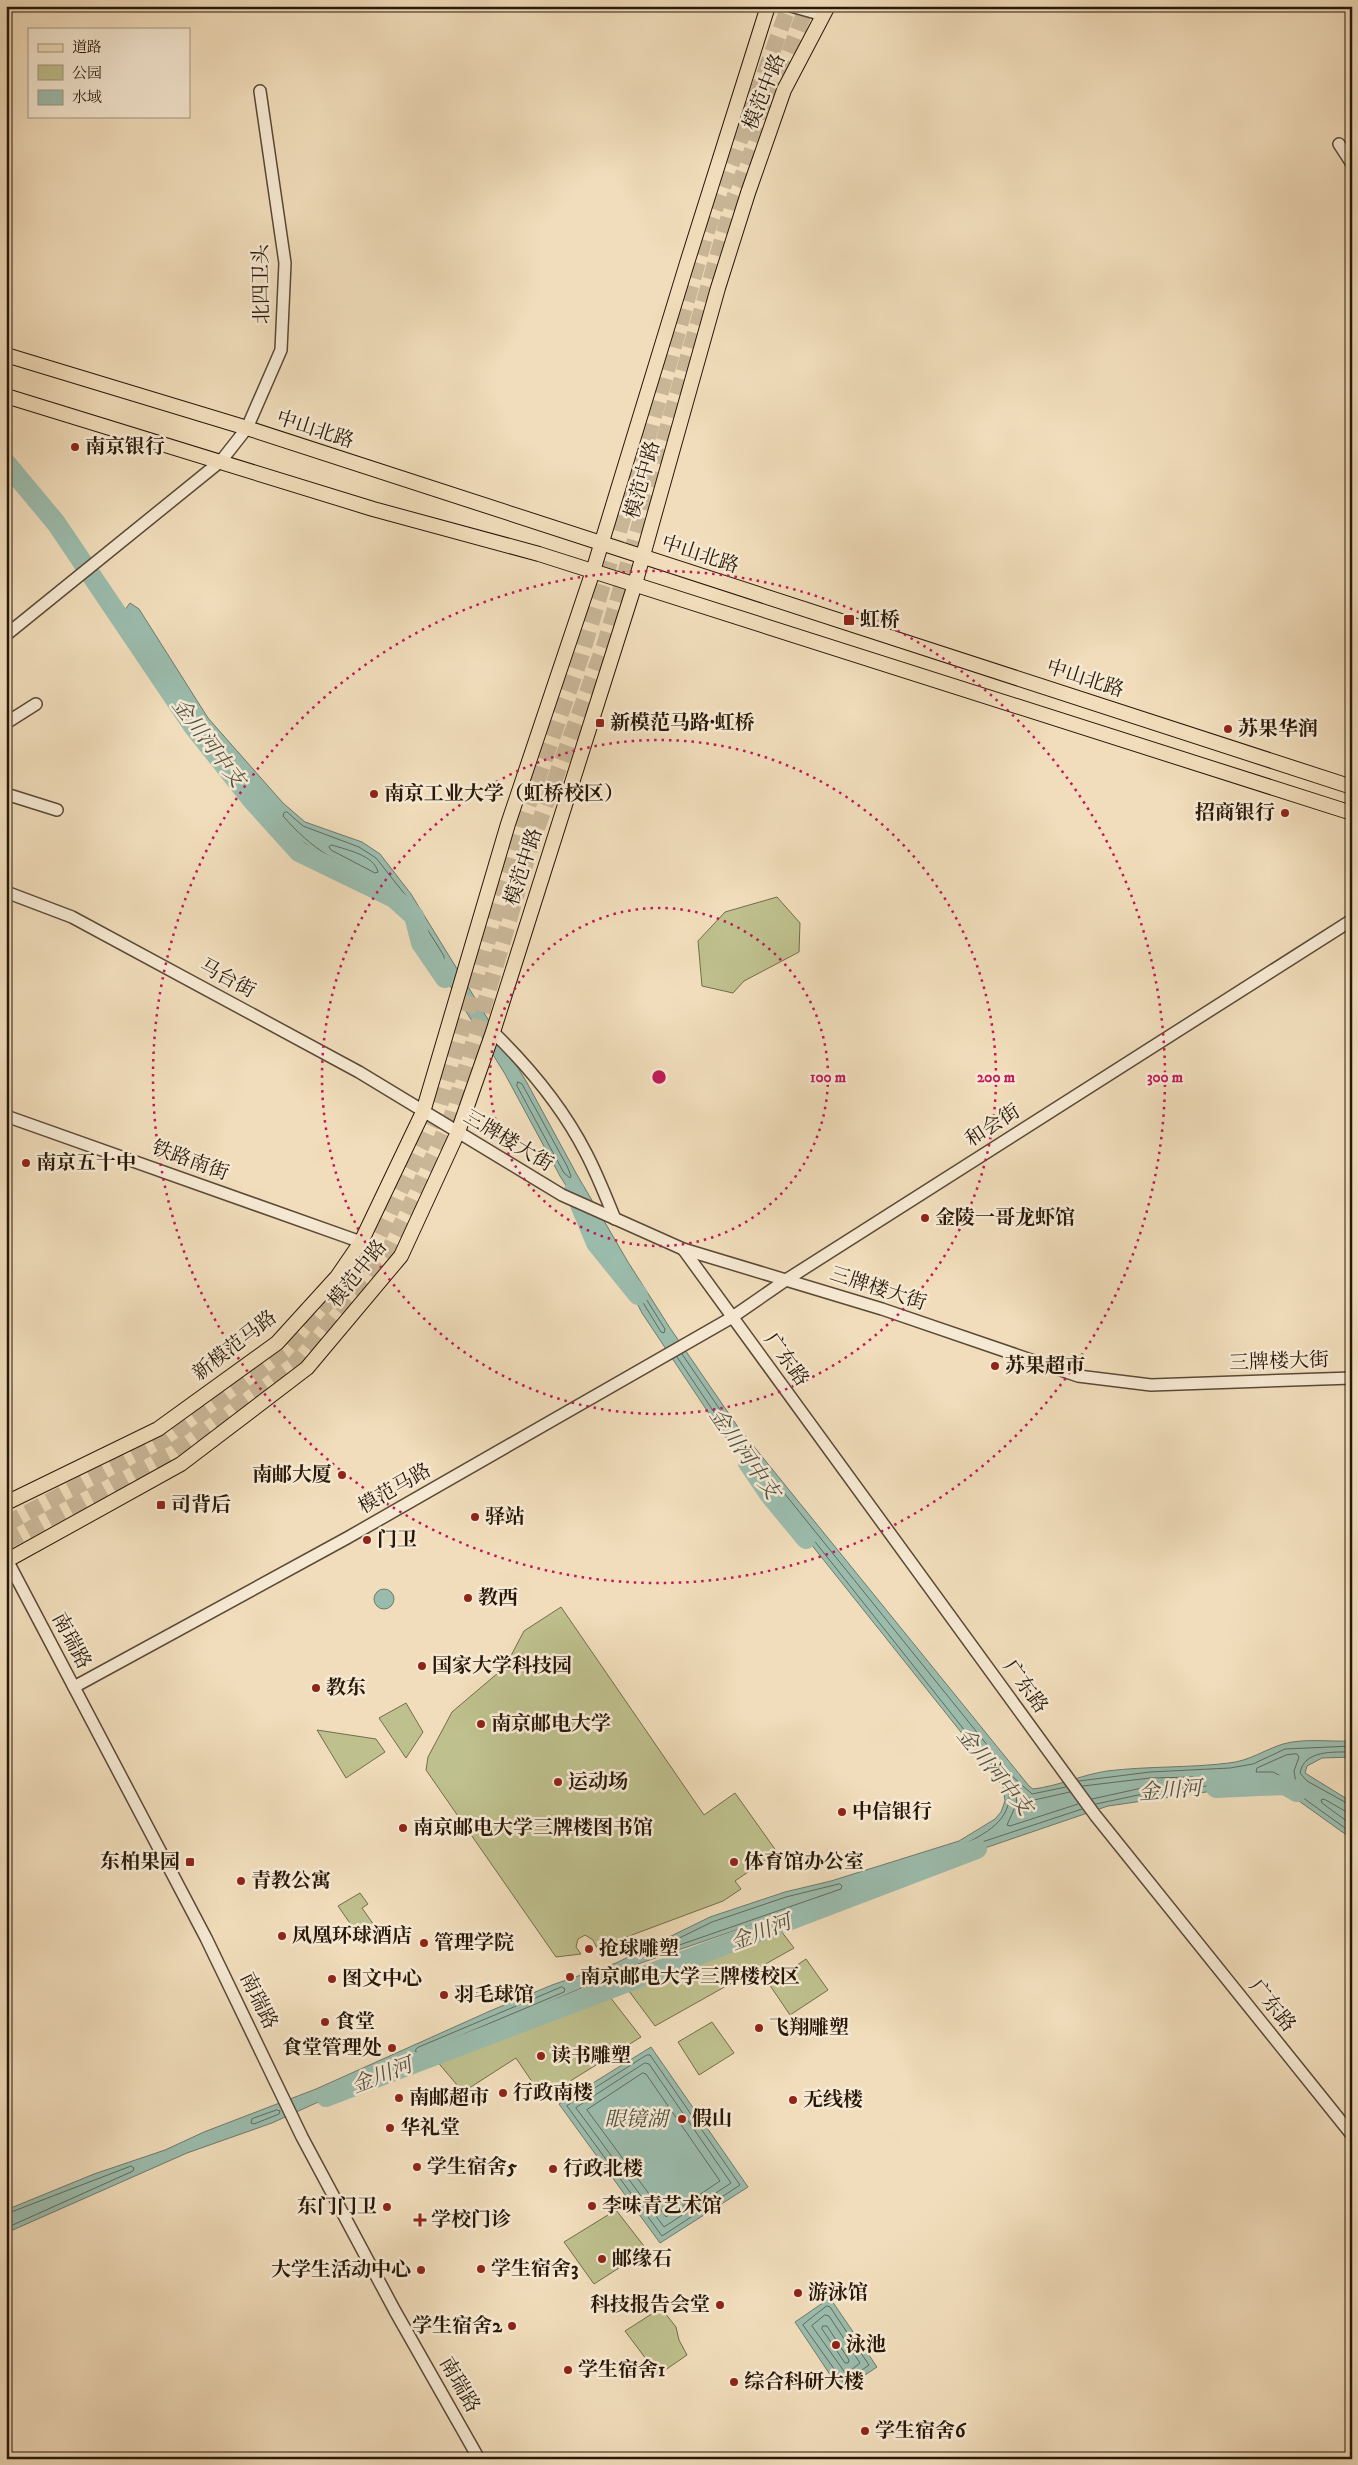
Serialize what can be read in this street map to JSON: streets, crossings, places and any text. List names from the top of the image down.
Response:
{
  "streets": {
    "main road": ["模范中路", "中山北路", "新模范马路"],
    "street": [
      "北四卫头",
      "马台街",
      "和会街",
      "三牌楼大街",
      "铁路南街",
      "广东路",
      "模范马路",
      "南瑞路"
    ]
  },
  "crossings": [
    ["模范中路", "中山北路"],
    ["模范中路", "马台街"],
    ["模范中路", "三牌楼大街"],
    ["模范中路", "新模范马路"],
    ["模范中路", "南瑞路"],
    ["北四卫头", "中山北路"],
    ["马台街", "三牌楼大街"],
    ["马台街", "新模范马路"],
    ["和会街", "三牌楼大街"],
    ["和会街", "广东路"],
    ["和会街", "模范马路"],
    ["三牌楼大街", "新模范马路"],
    ["三牌楼大街", "广东路"],
    ["铁路南街", "新模范马路"],
    ["广东路", "模范马路"],
    ["模范马路", "南瑞路"]
  ],
  "water": ["金川河中支", "金川河", "眼镜湖"],
  "places": {
    "other": [
      "南京银行",
      "苏果华润",
      "南京工业大学（虹桥校区）",
      "招商银行",
      "南京五十中",
      "金陵一哥龙虾馆",
      "苏果超市",
      "南邮大厦",
      "驿站",
      "门卫",
      "教西",
      "国家大学科技园",
      "教东",
      "南京邮电大学",
      "运动场",
      "中信银行",
      "南京邮电大学三牌楼图书馆",
      "体育馆办公室",
      "青教公寓",
      "凤凰环球酒店",
      "管理学院",
      "抢球雕塑",
      "南京邮电大学三牌楼校区",
      "图文中心",
      "羽毛球馆",
      "食堂",
      "飞翔雕塑",
      "食堂管理处",
      "读书雕塑",
      "行政南楼",
      "南邮超市",
      "无线楼",
      "假山",
      "华礼堂",
      "学生宿舍5",
      "行政北楼",
      "李味青艺术馆",
      "东门门卫",
      "邮缘石",
      "学生宿舍3",
      "大学生活动中心",
      "游泳馆",
      "科技报告会堂",
      "学生宿舍2",
      "泳池",
      "学生宿舍1",
      "综合科研大楼",
      "学生宿舍6"
    ],
    "transit": [
      "虹桥",
      "新模范马路·虹桥",
      "司背后",
      "东柏果园"
    ],
    "health": ["学校门诊"]
  },
  "legend": ["道路", "公园", "水域"],
  "rings": ["100 m", "200 m", "300 m"]
}
